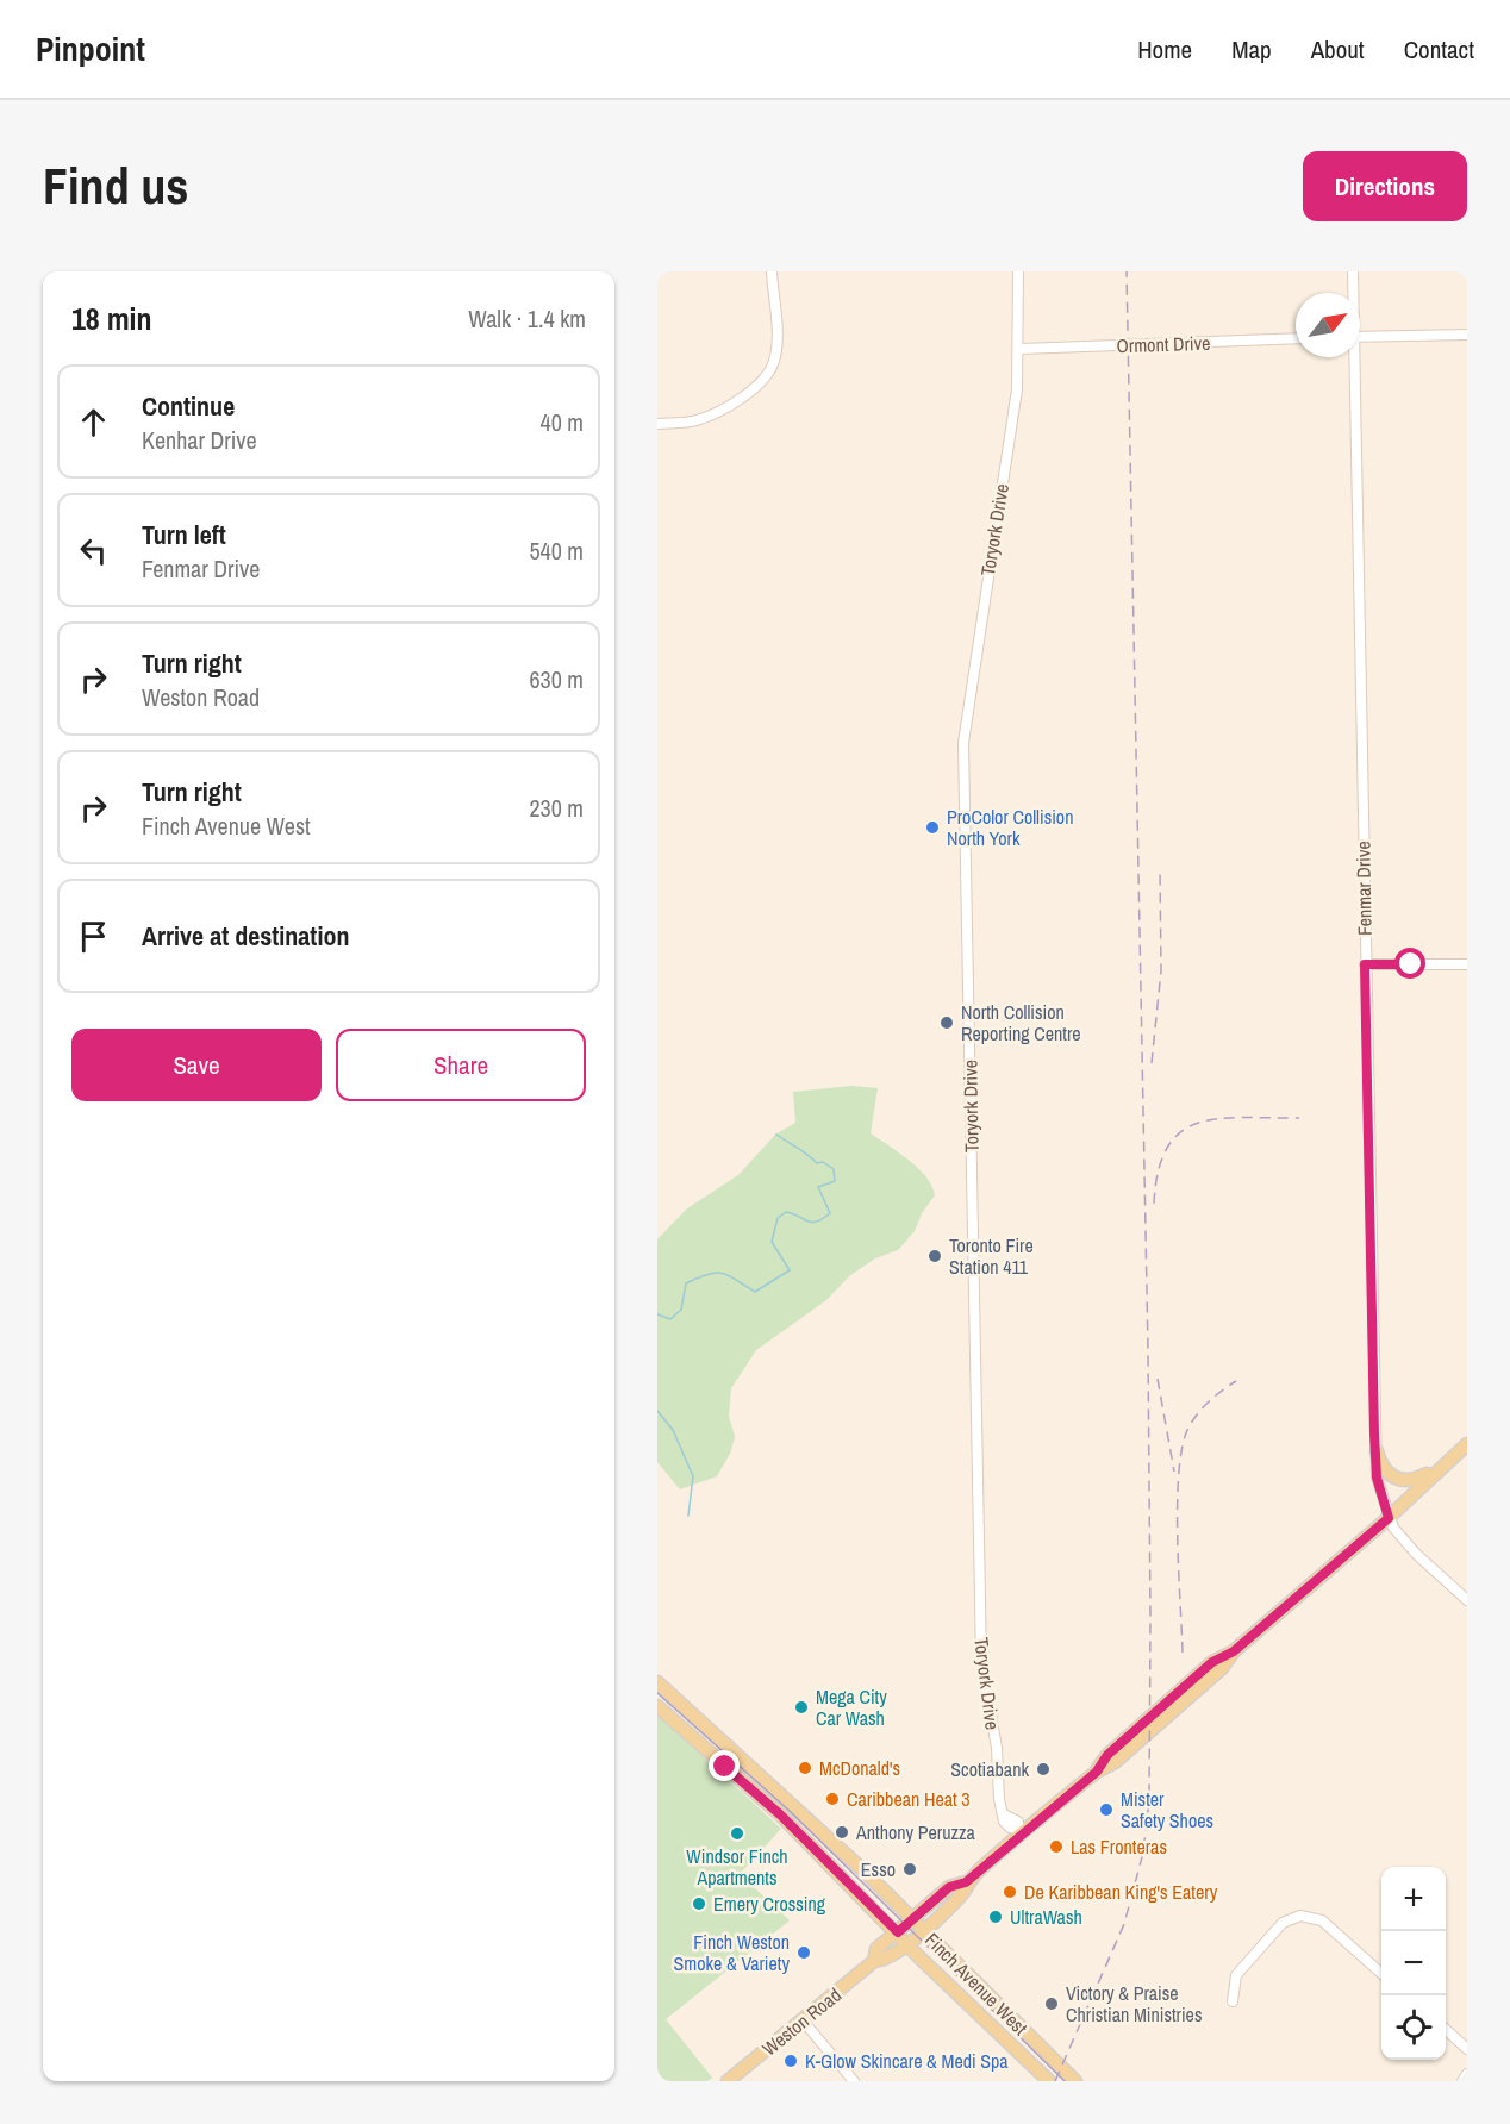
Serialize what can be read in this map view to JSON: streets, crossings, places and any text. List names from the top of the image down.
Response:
{
  "streets": {
    "main road": ["Finch Avenue West", "Weston Road"],
    "street": ["Ormont Drive", "Toryork Drive", "Fenmar Drive"]
  },
  "crossings": [
    ["Ormont Drive", "Toryork Drive"],
    ["Toryork Drive", "Weston Road"],
    ["Fenmar Drive", "Weston Road"],
    ["Finch Avenue West", "Weston Road"]
  ],
  "places": [
    "ProColor Collision North York",
    "North Collision Reporting Centre",
    "Toronto Fire Station 411",
    "Mega City Car Wash",
    "McDonald's",
    "Scotiabank",
    "Caribbean Heat 3",
    "Mister Safety Shoes",
    "Anthony Peruzza",
    "Windsor Finch Apartments",
    "Las Fronteras",
    "Esso",
    "De Karibbean King's Eatery",
    "Emery Crossing",
    "UltraWash",
    "Finch Weston Smoke & Variety",
    "Victory & Praise Christian Ministries",
    "K-Glow Skincare & Medi Spa"
  ],
  "north": "top right",
  "page": {
    "header": "Pinpoint",
    "nav": [
      "Home",
      "Map",
      "About",
      "Contact"
    ],
    "buttons": [
      "Directions",
      ["Save", "Share"]
    ],
    "title": "Find us",
    "heading": ["18 min", "Walk · 1.4 km"],
    "list": [
      ["Continue", "Kenhar Drive", "40 m"],
      ["Turn left", "Fenmar Drive", "540 m"],
      ["Turn right", "Weston Road", "630 m"],
      ["Turn right", "Finch Avenue West", "230 m"],
      "Arrive at destination"
    ],
    "map_buttons": ["+", "−"]
  }
}
